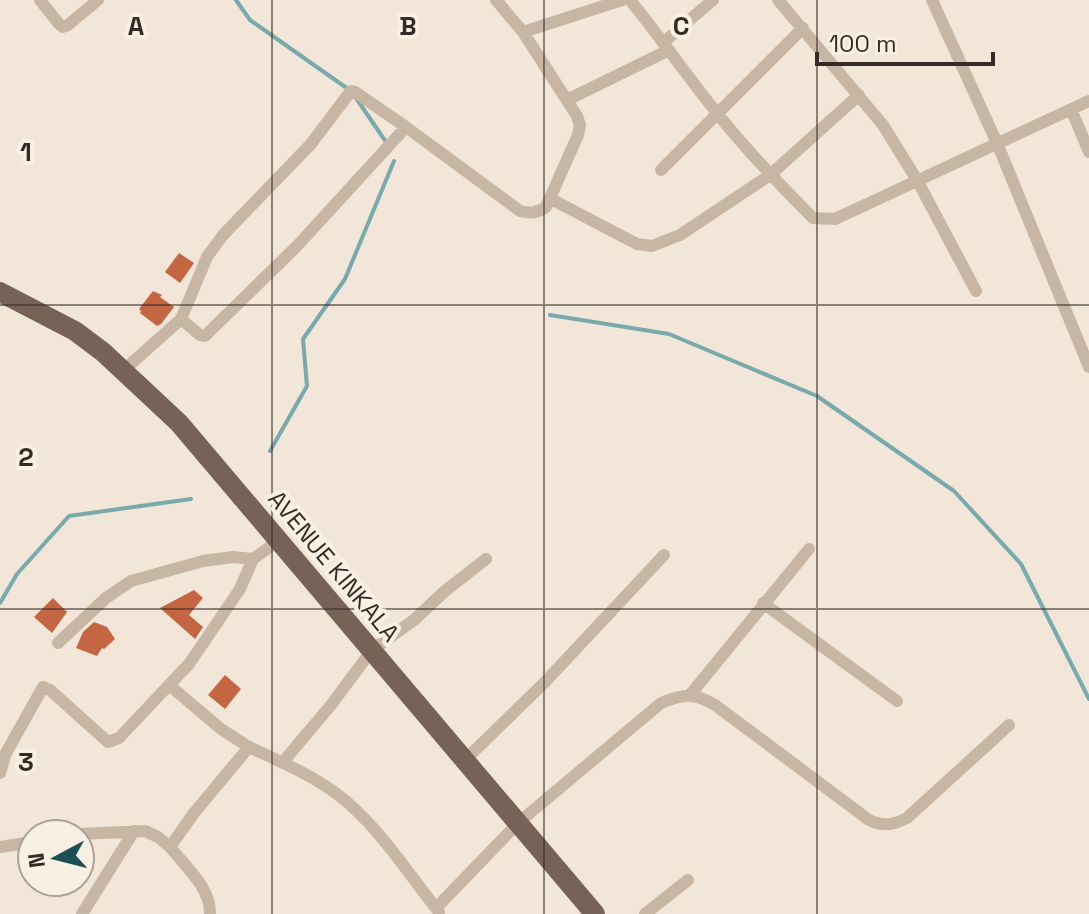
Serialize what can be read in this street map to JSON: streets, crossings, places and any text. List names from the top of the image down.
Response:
{
  "streets": {
    "main road": ["AVENUE KINKALA"]
  },
  "scale_bar": "100 m",
  "north": "left",
  "grid": {
    "columns": ["A", "B", "C"],
    "rows": ["1", "2", "3"]
  }
}
